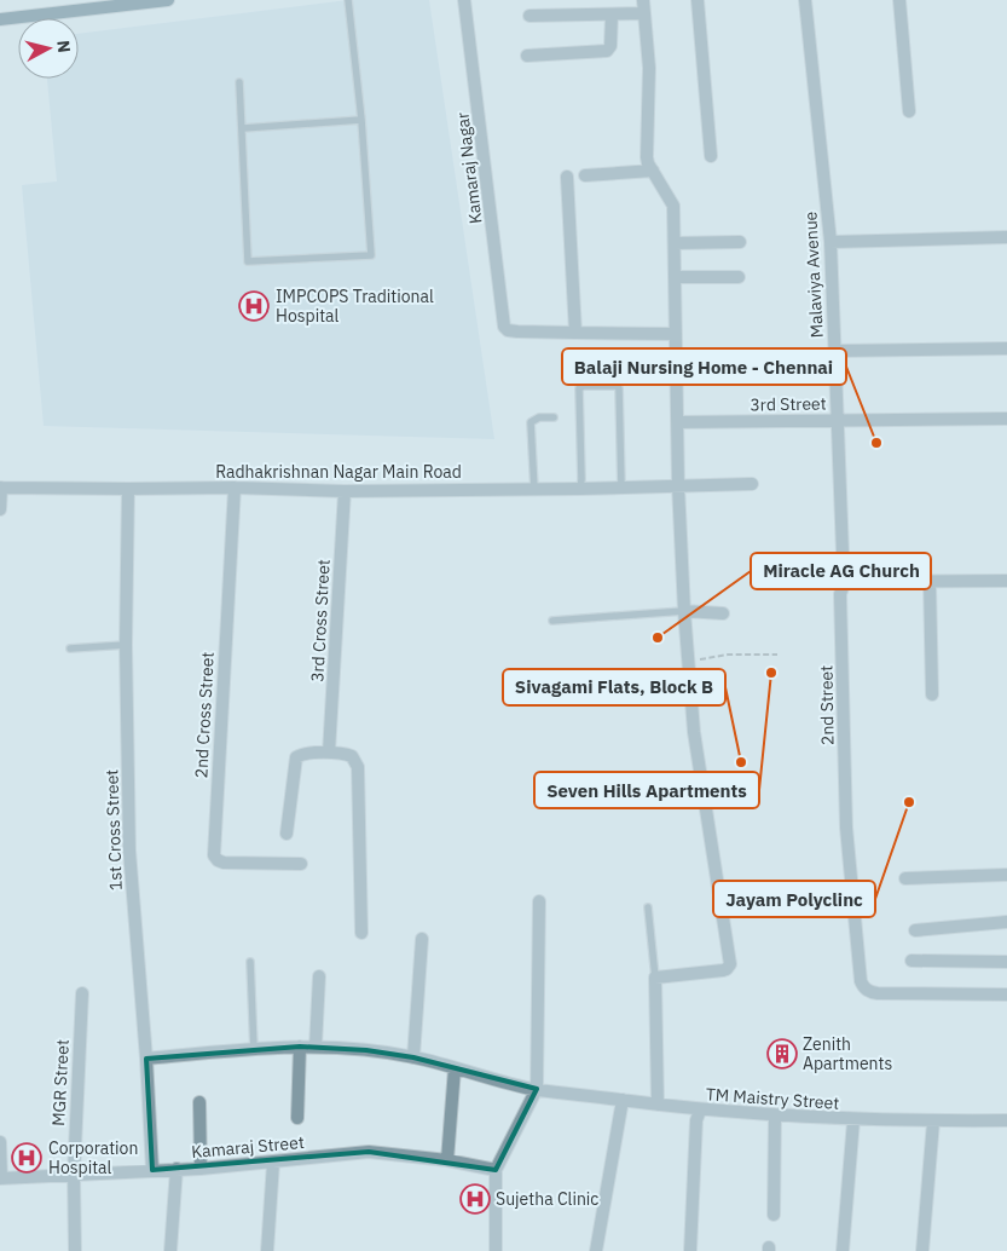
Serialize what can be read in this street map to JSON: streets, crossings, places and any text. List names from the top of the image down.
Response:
{
  "streets": {
    "street": [
      "Kamaraj Nagar",
      "Malaviya Avenue",
      "3rd Street",
      "Radhakrishnan Nagar Main Road",
      "3rd Cross Street",
      "2nd Street",
      "2nd Cross Street",
      "1st Cross Street",
      "MGR Street",
      "TM Maistry Street",
      "Kamaraj Street"
    ]
  },
  "crossings": [
    ["Malaviya Avenue", "3rd Street"],
    ["Malaviya Avenue", "2nd Street"],
    ["Radhakrishnan Nagar Main Road", "3rd Cross Street"],
    ["Radhakrishnan Nagar Main Road", "2nd Cross Street"],
    ["Radhakrishnan Nagar Main Road", "1st Cross Street"],
    ["1st Cross Street", "TM Maistry Street"],
    ["1st Cross Street", "Kamaraj Street"],
    ["MGR Street", "Kamaraj Street"]
  ],
  "places": {
    "hospital": ["IMPCOPS Traditional Hospital", "Corporation Hospital", "Sujetha Clinic"],
    "other": [
      "Balaji Nursing Home - Chennai",
      "Miracle AG Church",
      "Seven Hills Apartments",
      "Sivagami Flats, Block B",
      "Jayam Polyclinc"
    ],
    "building": ["Zenith Apartments"]
  },
  "north": "right"
}
